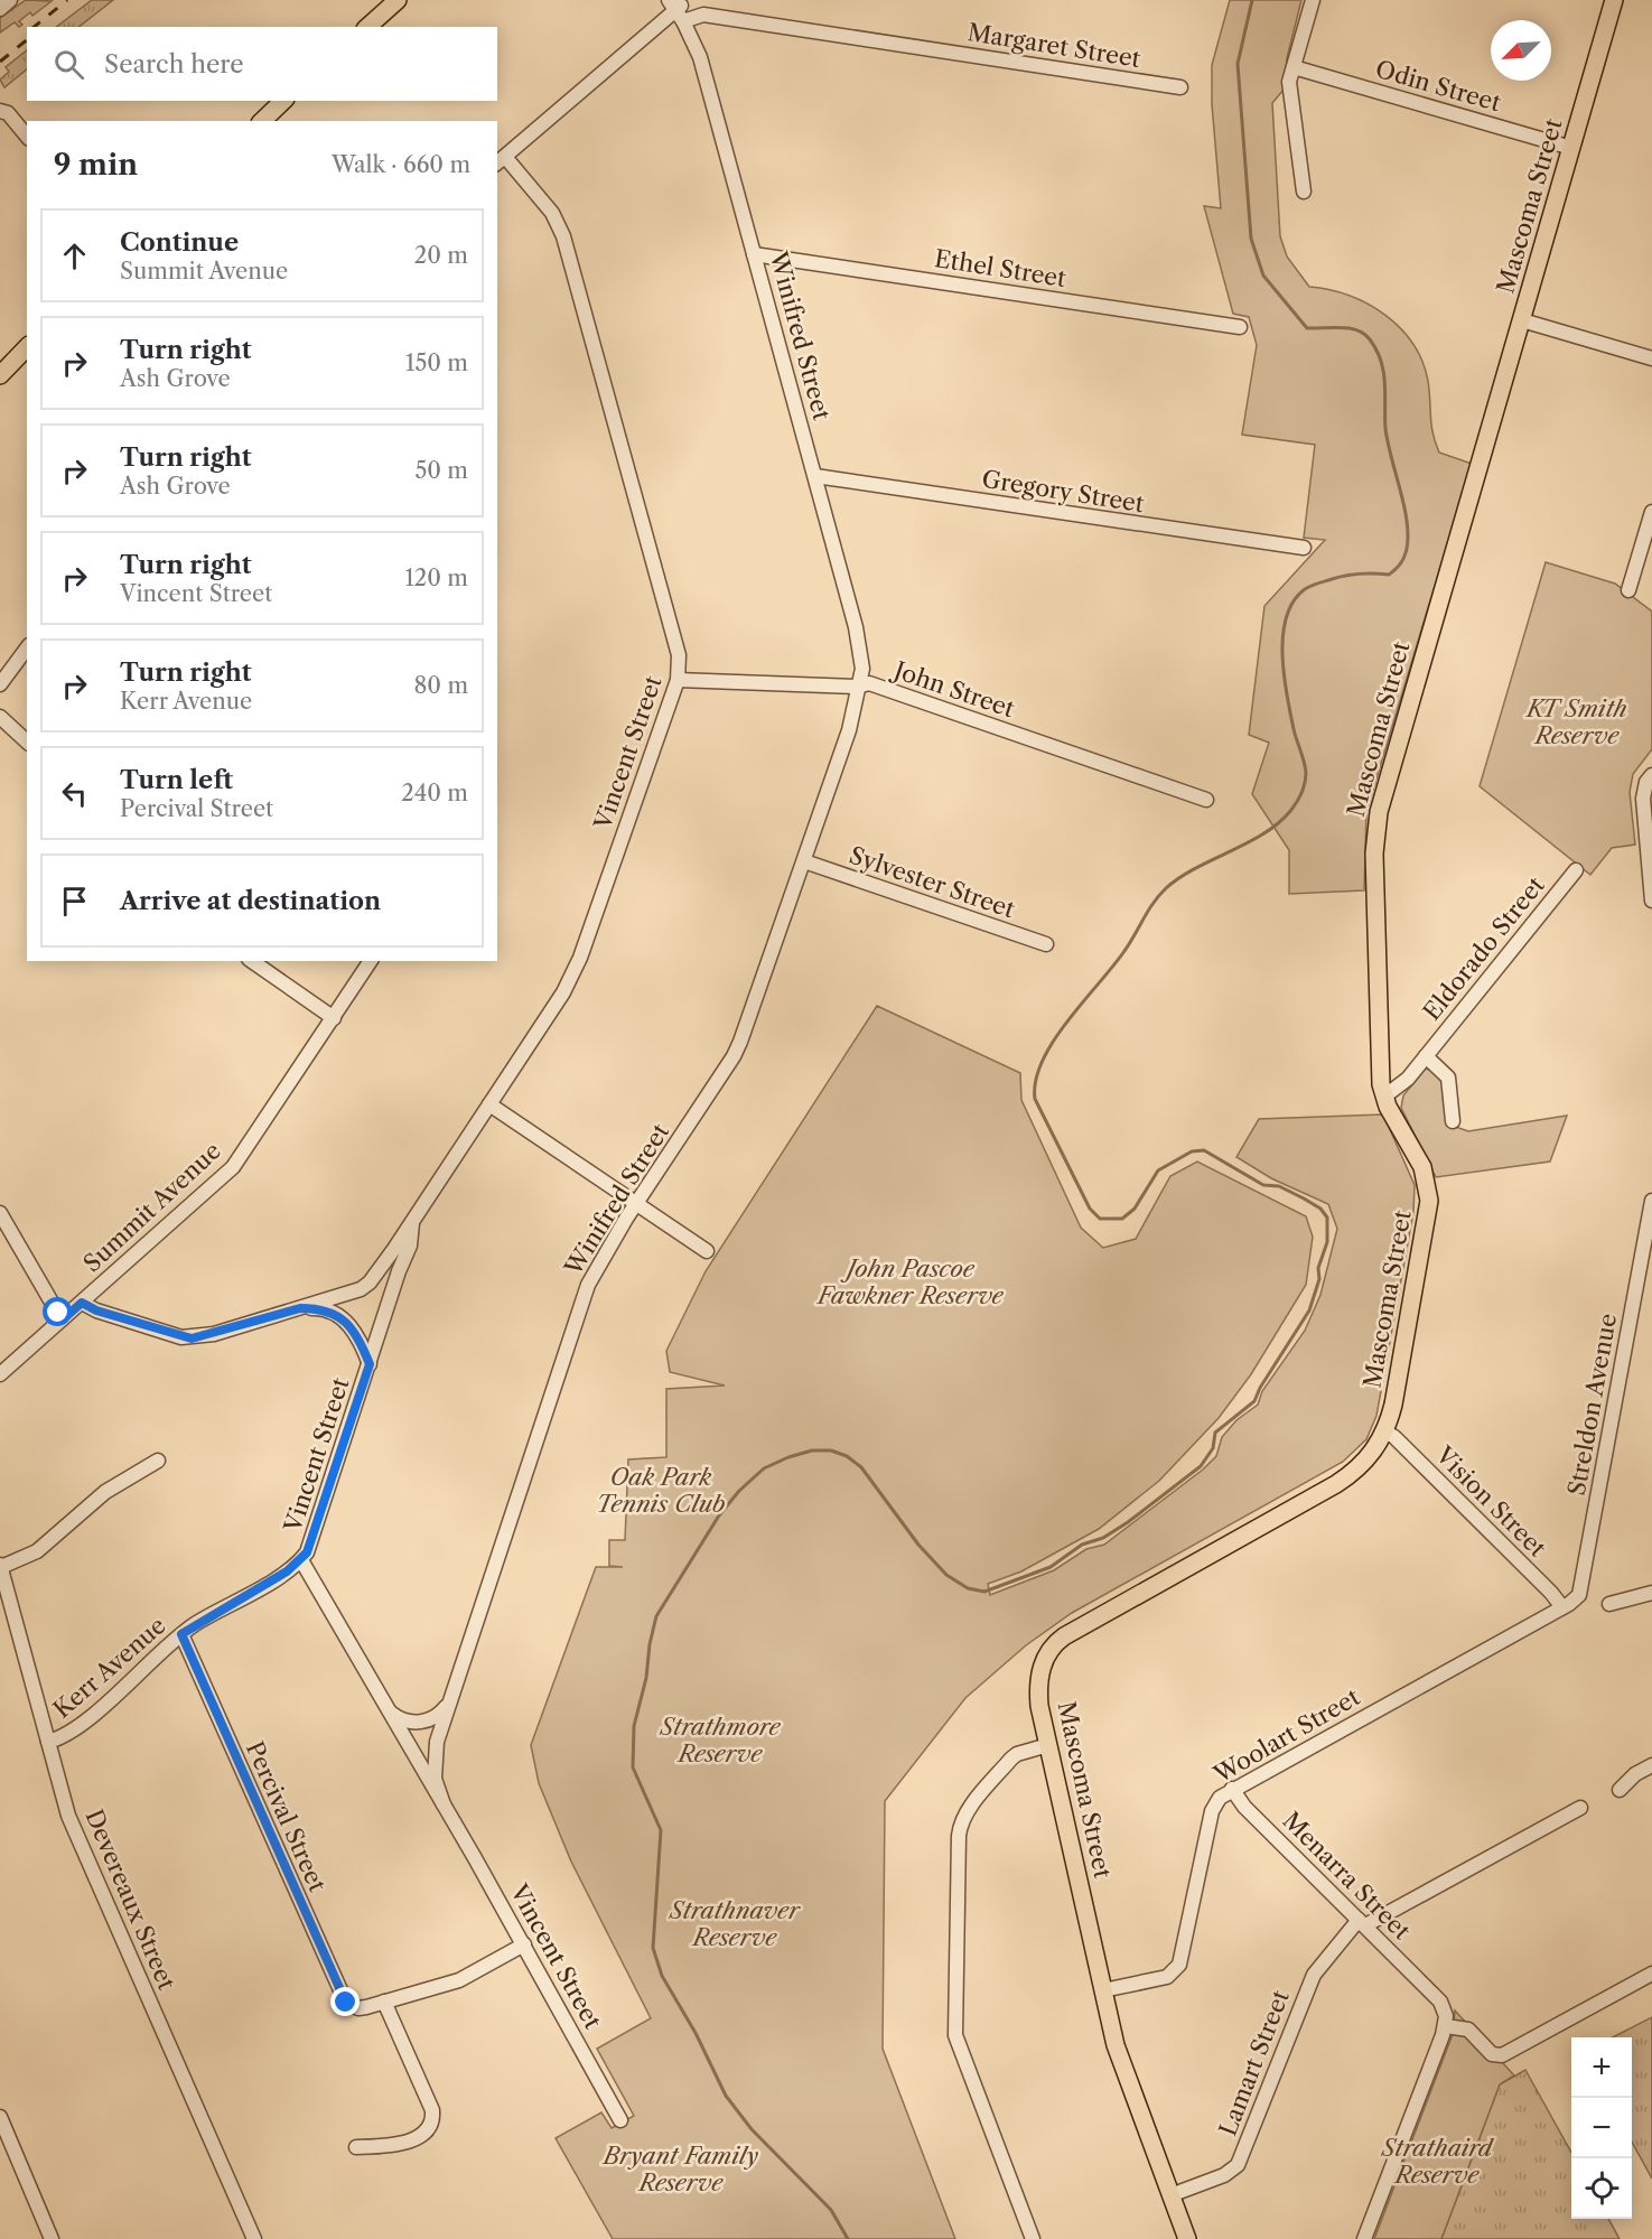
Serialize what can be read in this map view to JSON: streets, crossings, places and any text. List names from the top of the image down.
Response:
{
  "streets": {
    "main road": ["Mascoma Street"],
    "street": [
      "Margaret Street",
      "Odin Street",
      "Ethel Street",
      "Winifred Street",
      "Gregory Street",
      "John Street",
      "Vincent Street",
      "Sylvester Street",
      "Eldorado Street",
      "Summit Avenue",
      "Streldon Avenue",
      "Vision Street",
      "Kerr Avenue",
      "Woolart Street",
      "Percival Street",
      "Menarra Street",
      "Devereaux Street",
      "Lamart Street"
    ]
  },
  "crossings": [
    ["Margaret Street", "Winifred Street"],
    ["Odin Street", "Mascoma Street"],
    ["Mascoma Street", "Eldorado Street"],
    ["Mascoma Street", "Vision Street"],
    ["Mascoma Street", "Woolart Street"],
    ["Mascoma Street", "Lamart Street"],
    ["Ethel Street", "Winifred Street"],
    ["Winifred Street", "Gregory Street"],
    ["Winifred Street", "John Street"],
    ["Winifred Street", "Vincent Street"],
    ["Winifred Street", "Sylvester Street"],
    ["John Street", "Vincent Street"],
    ["Vincent Street", "Kerr Avenue"],
    ["Streldon Avenue", "Vision Street"],
    ["Streldon Avenue", "Woolart Street"],
    ["Vision Street", "Woolart Street"],
    ["Kerr Avenue", "Percival Street"],
    ["Kerr Avenue", "Devereaux Street"],
    ["Woolart Street", "Menarra Street"],
    ["Menarra Street", "Lamart Street"]
  ],
  "parks": [
    "KT Smith Reserve",
    "John Pascoe Fawkner Reserve",
    "Oak Park Tennis Club",
    "Strathmore Reserve",
    "Strathnaver Reserve",
    "Strathaird Reserve",
    "Bryant Family Reserve"
  ],
  "north": "bottom left",
  "page": {
    "search": "Search here",
    "heading": ["9 min", "Walk · 660 m"],
    "list": [
      ["Continue", "Summit Avenue", "20 m"],
      ["Turn right", "Ash Grove", "150 m"],
      ["Turn right", "Ash Grove", "50 m"],
      ["Turn right", "Vincent Street", "120 m"],
      ["Turn right", "Kerr Avenue", "80 m"],
      ["Turn left", "Percival Street", "240 m"],
      "Arrive at destination"
    ],
    "map_buttons": ["+", "−"]
  }
}
